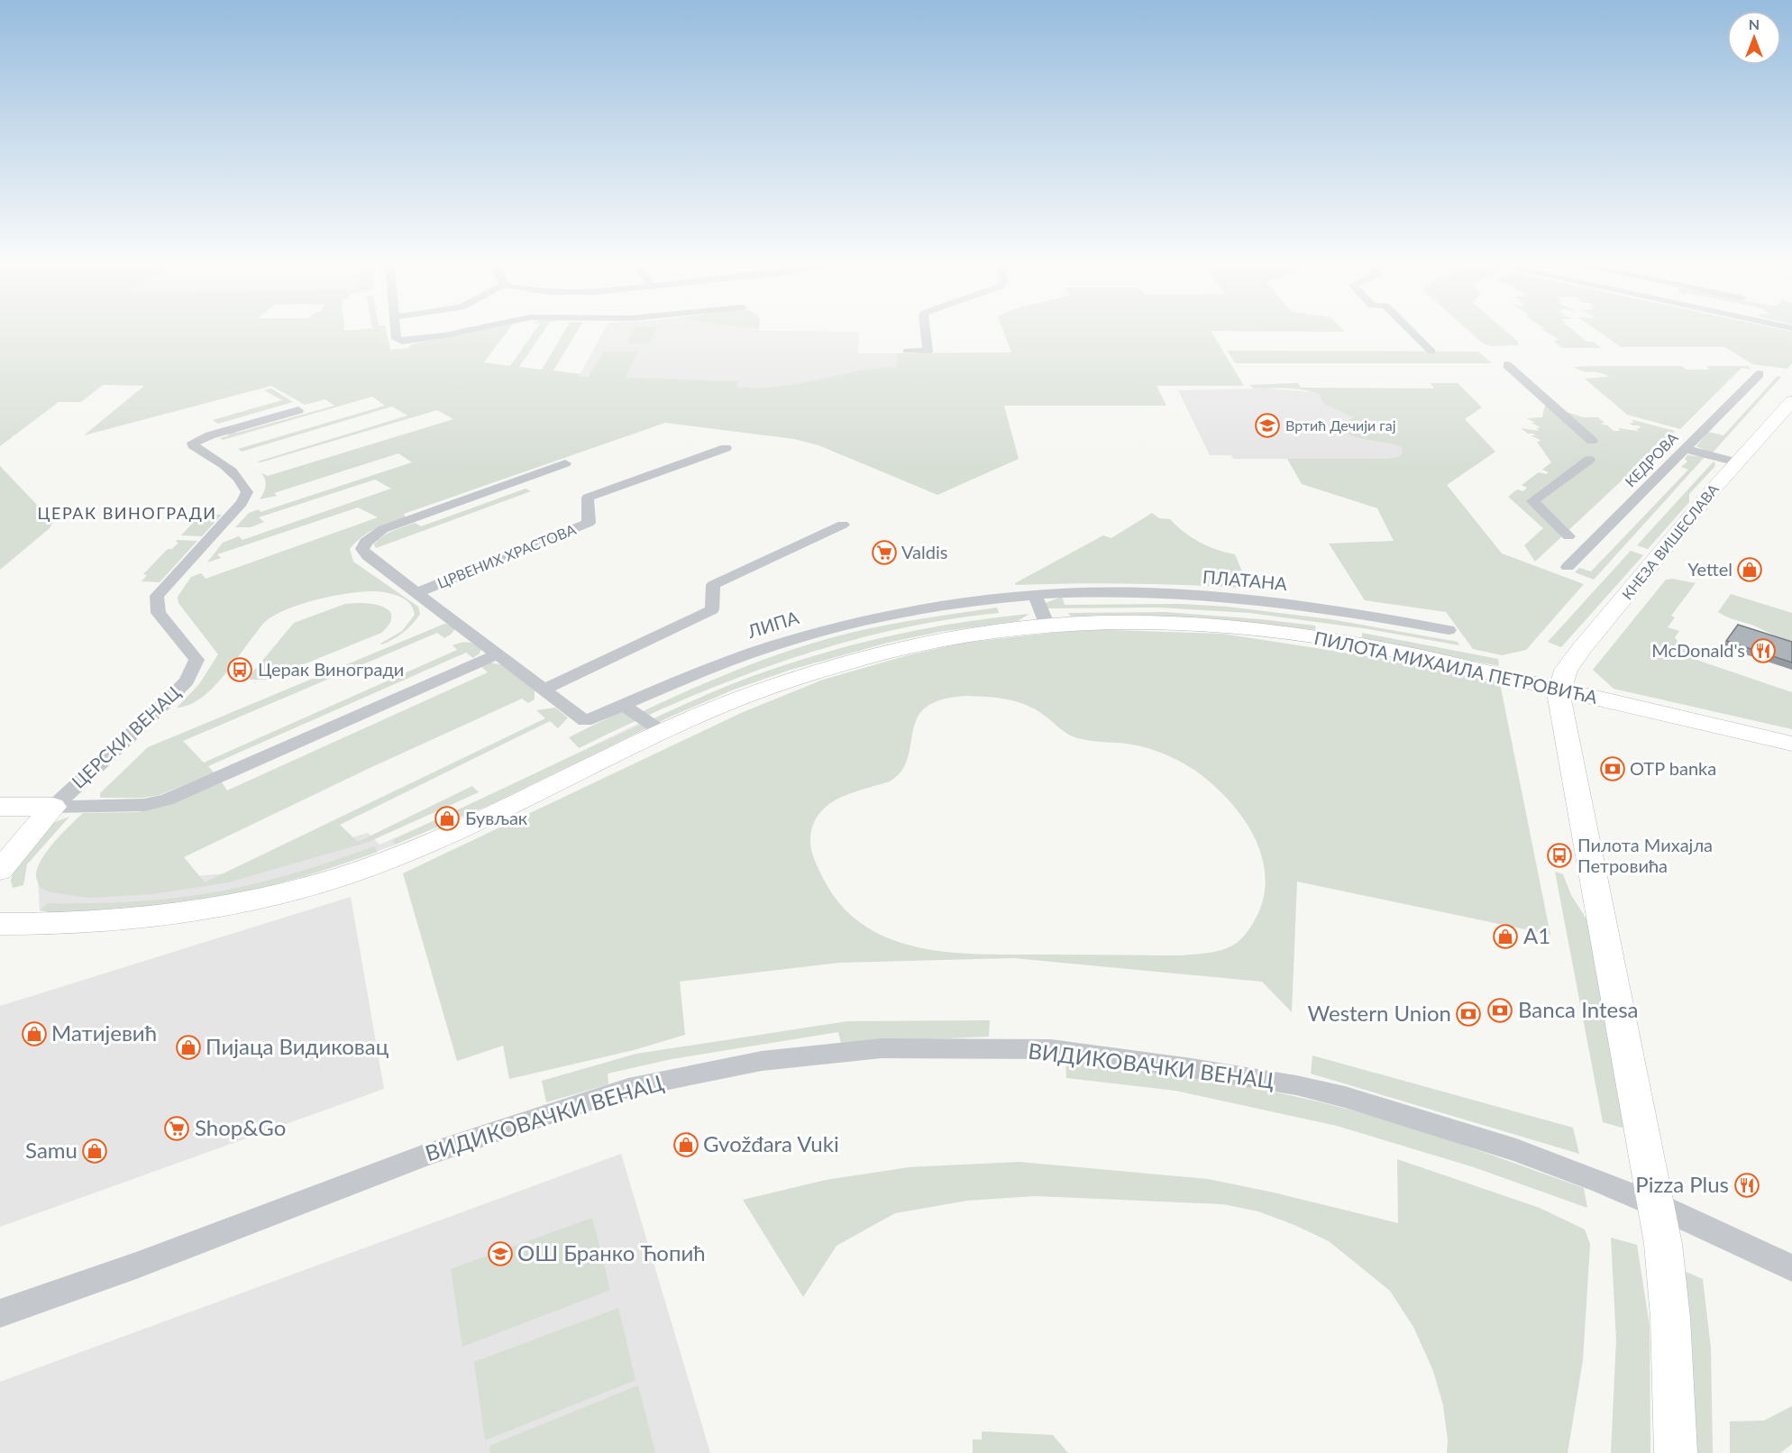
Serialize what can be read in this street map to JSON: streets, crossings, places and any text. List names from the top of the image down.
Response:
{
  "streets": {
    "main road": ["КНЕЗА ВИШЕСЛАВА", "ПИЛОТА МИХАИЛА ПЕТРОВИЋА", "ЦЕРСКИ ВЕНАЦ"],
    "street": [
      "КЕДРОВА",
      "ЦРВЕНИХ ХРАСТОВА",
      "ПЛАТАНА",
      "ЛИПА",
      "ВИДИКОВАЧКИ ВЕНАЦ"
    ]
  },
  "crossings": [
    ["КНЕЗА ВИШЕСЛАВА", "ПИЛОТА МИХАИЛА ПЕТРОВИЋА"],
    ["ЦРВЕНИХ ХРАСТОВА", "ЛИПА"],
    ["ПЛАТАНА", "ЛИПА"]
  ],
  "districts": ["ЦЕРАК ВИНОГРАДИ"],
  "places": {
    "school or university": ["Вртић Дечији гај", "ОШ Бранко Ћопић"],
    "supermarket": ["Valdis", "Shop&Go"],
    "shop": [
      "Yettel",
      "Бувљак",
      "A1",
      "Матијевић",
      "Пијаца Видиковац",
      "Gvožđara Vuki",
      "Samu"
    ],
    "restaurant": ["McDonald's", "Pizza Plus"],
    "bus stop": ["Церак Виногради", "Пилота Михајла Петровића"],
    "bank": ["OTP banka", "Banca Intesa", "Western Union"]
  },
  "north": "top"
}
